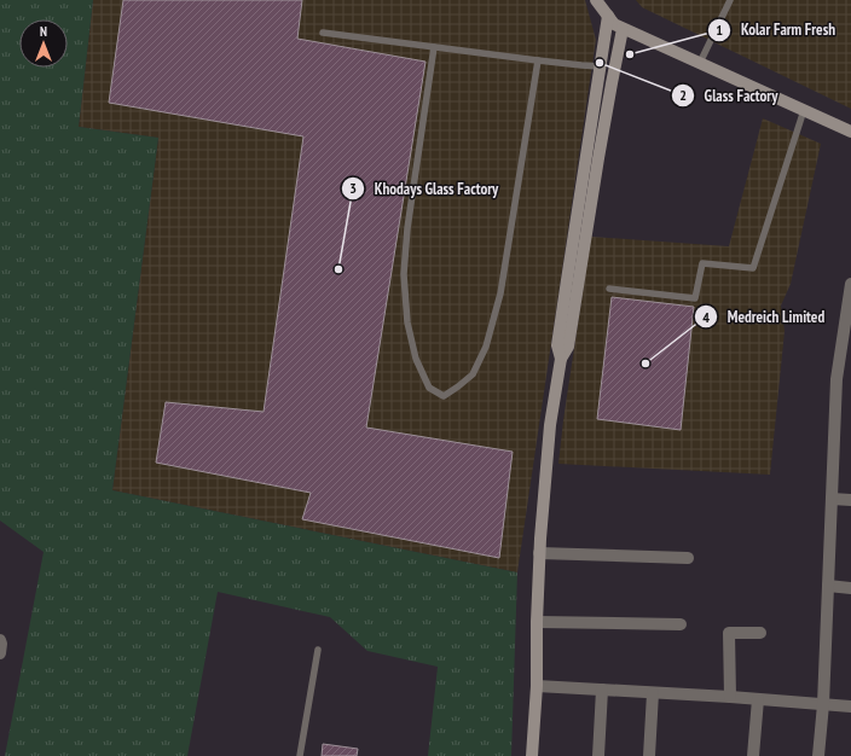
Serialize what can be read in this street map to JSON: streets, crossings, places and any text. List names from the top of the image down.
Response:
{
  "places": [
    "Kolar Farm Fresh",
    "Glass Factory",
    "Khodays Glass Factory",
    "Medreich Limited"
  ],
  "north": "top"
}
